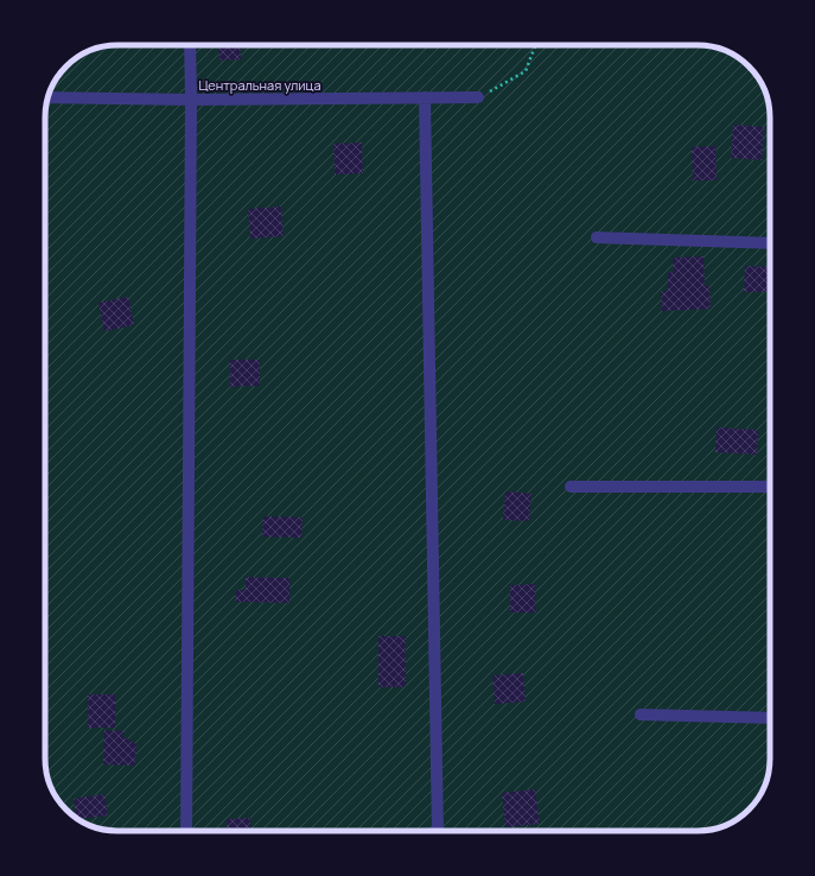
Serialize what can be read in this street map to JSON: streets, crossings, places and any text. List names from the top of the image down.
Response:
{
  "streets": {
    "street": ["Центральная улица"]
  }
}
